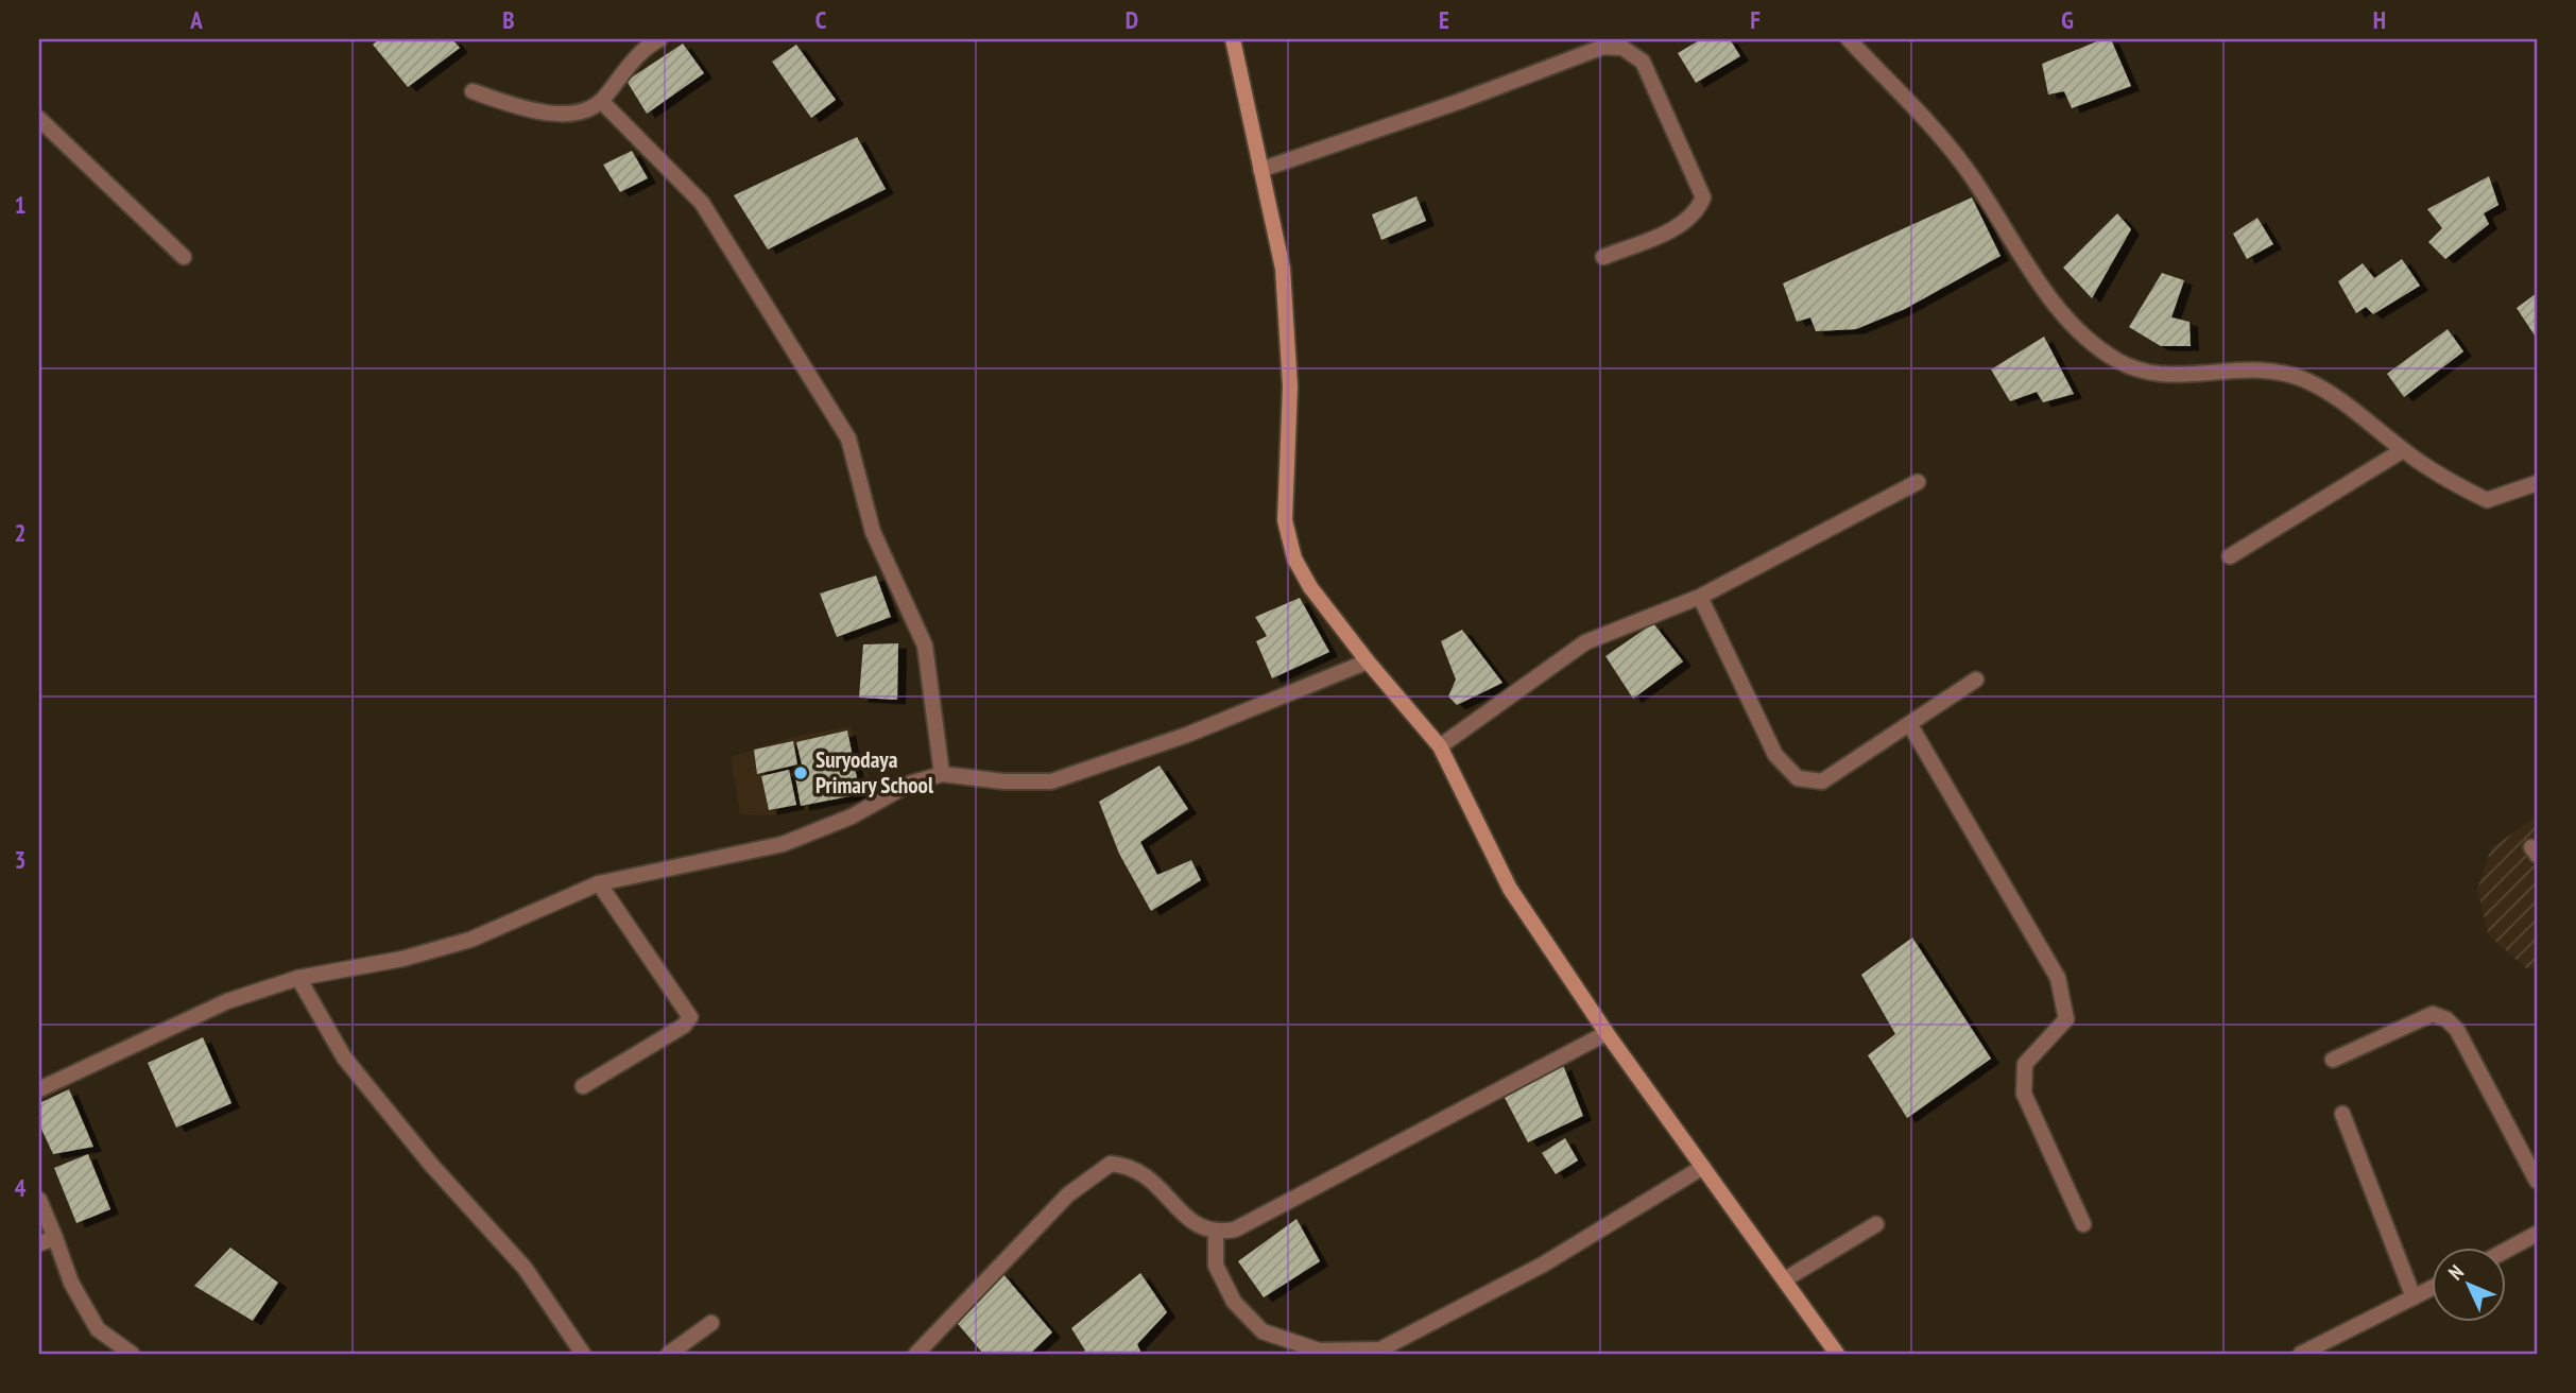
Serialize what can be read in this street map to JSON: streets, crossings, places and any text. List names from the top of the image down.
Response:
{
  "places": ["Suryodaya Primary School"],
  "north": "top left",
  "grid": {
    "columns": [
      "A",
      "B",
      "C",
      "D",
      "E",
      "F",
      "G",
      "H"
    ],
    "rows": [
      "1",
      "2",
      "3",
      "4"
    ]
  }
}
